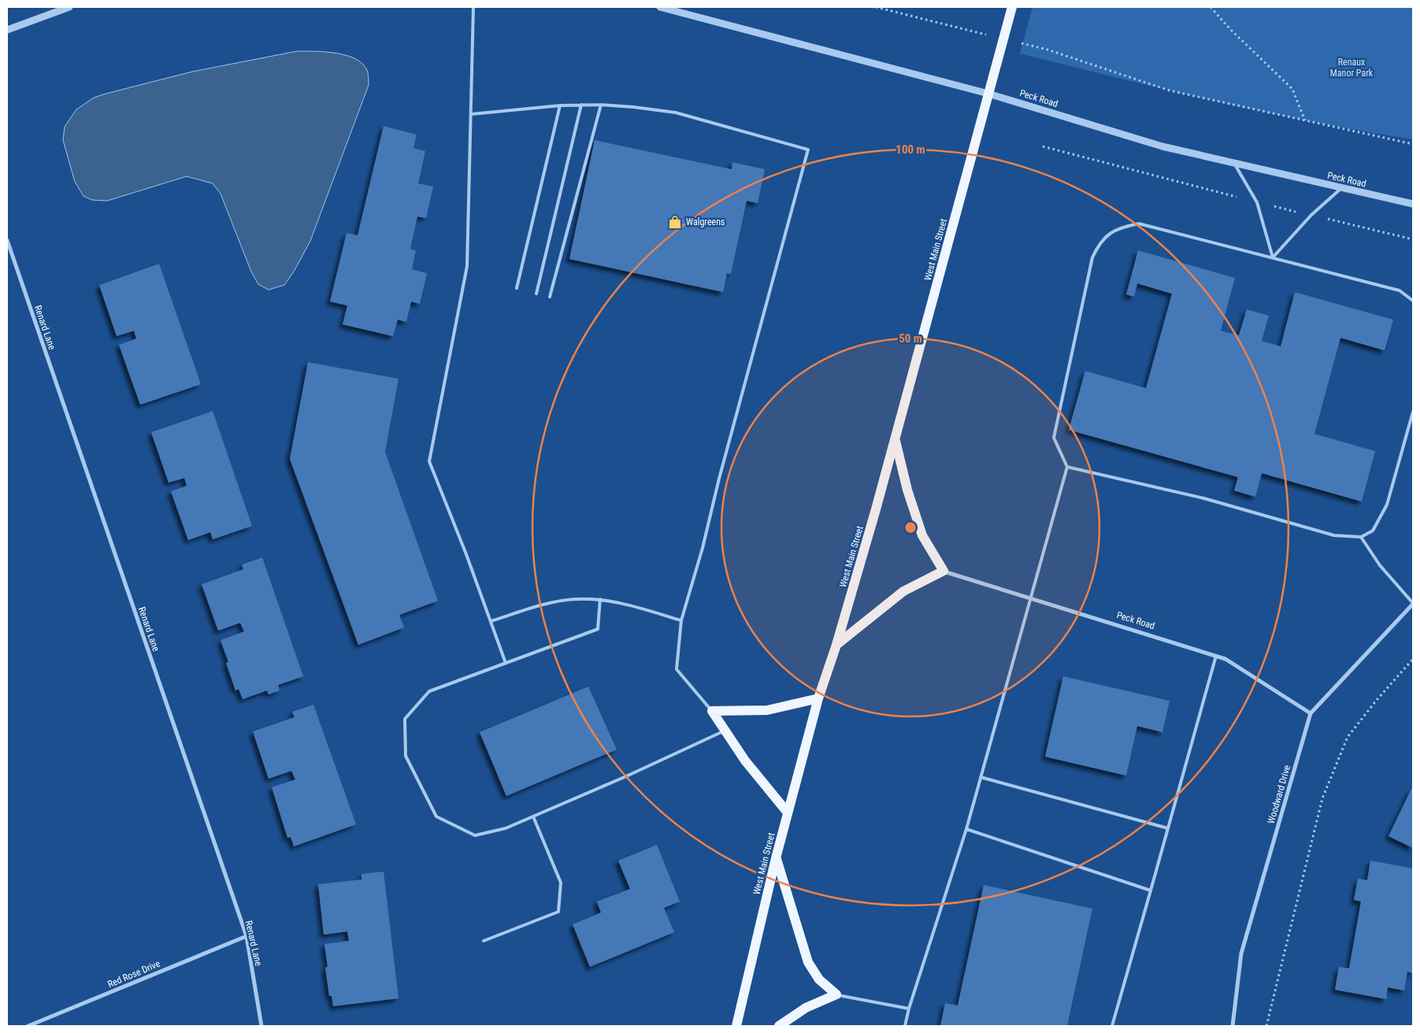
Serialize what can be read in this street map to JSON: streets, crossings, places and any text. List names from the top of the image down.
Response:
{
  "streets": {
    "main road": ["West Main Street"],
    "street": [
      "Peck Road",
      "Renard Lane",
      "Woodward Drive",
      "Red Rose Drive"
    ]
  },
  "crossings": [
    ["Peck Road", "West Main Street"],
    ["Peck Road", "Woodward Drive"],
    ["Renard Lane", "Red Rose Drive"]
  ],
  "parks": ["Renaux Manor Park"],
  "places": {
    "shop": ["Walgreens"]
  },
  "rings": ["100 m", "50 m"]
}
